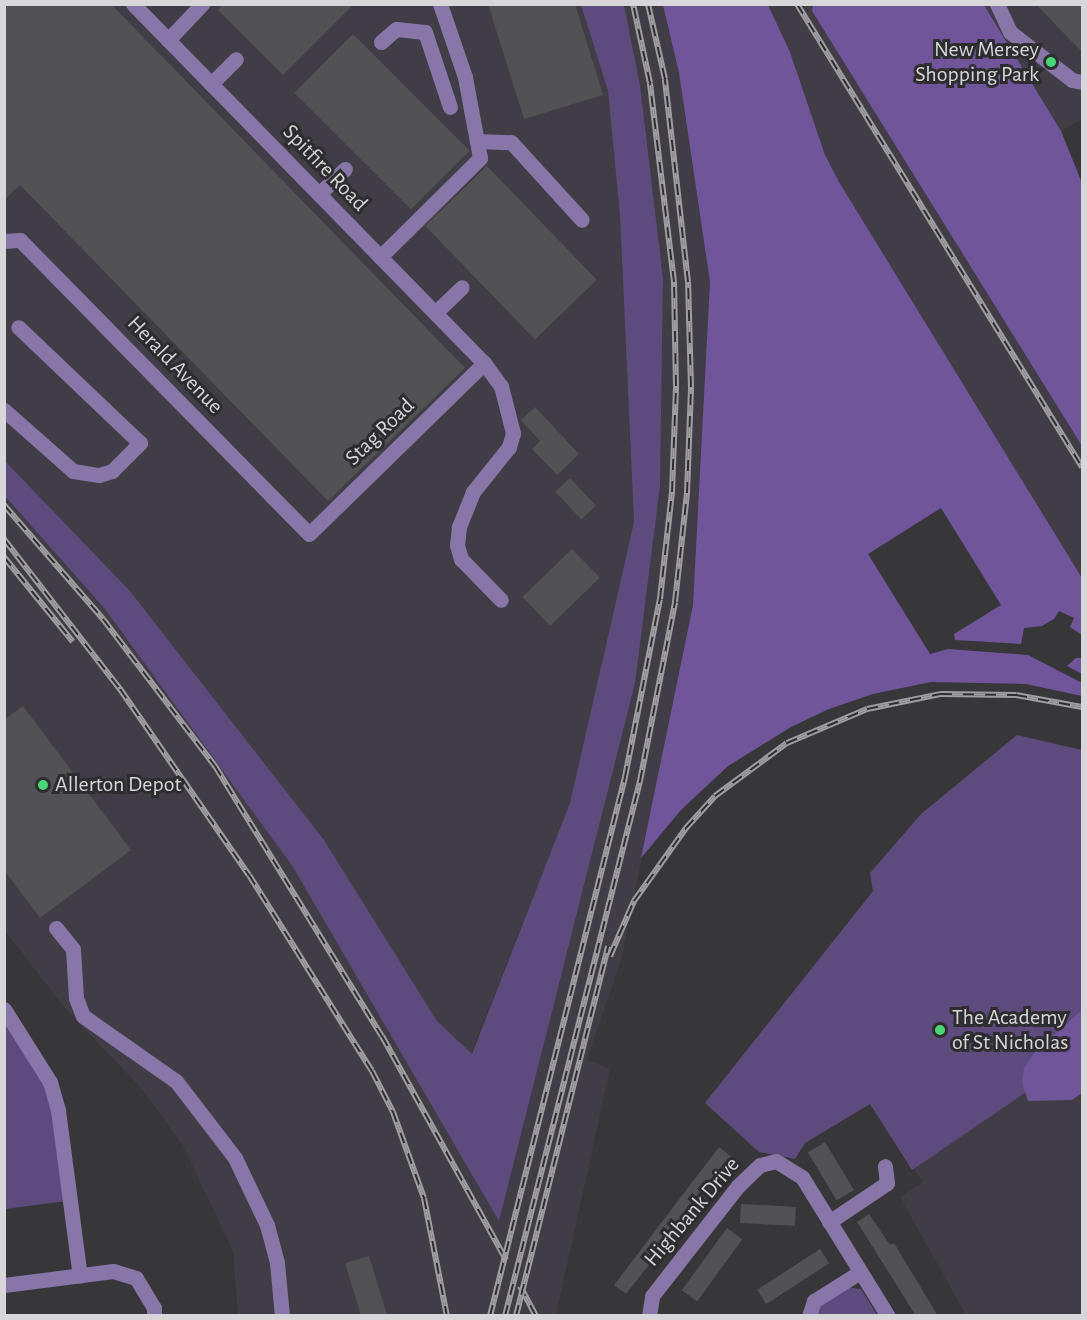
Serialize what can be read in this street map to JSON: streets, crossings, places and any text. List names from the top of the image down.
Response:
{
  "streets": {
    "street": [
      "Spitfire Road",
      "Herald Avenue",
      "Stag Road",
      "Highbank Drive"
    ]
  },
  "crossings": [
    ["Spitfire Road", "Stag Road"],
    ["Herald Avenue", "Stag Road"]
  ],
  "places": ["New Mersey Shopping Park", "Allerton Depot", "The Academy of St Nicholas"]
}
